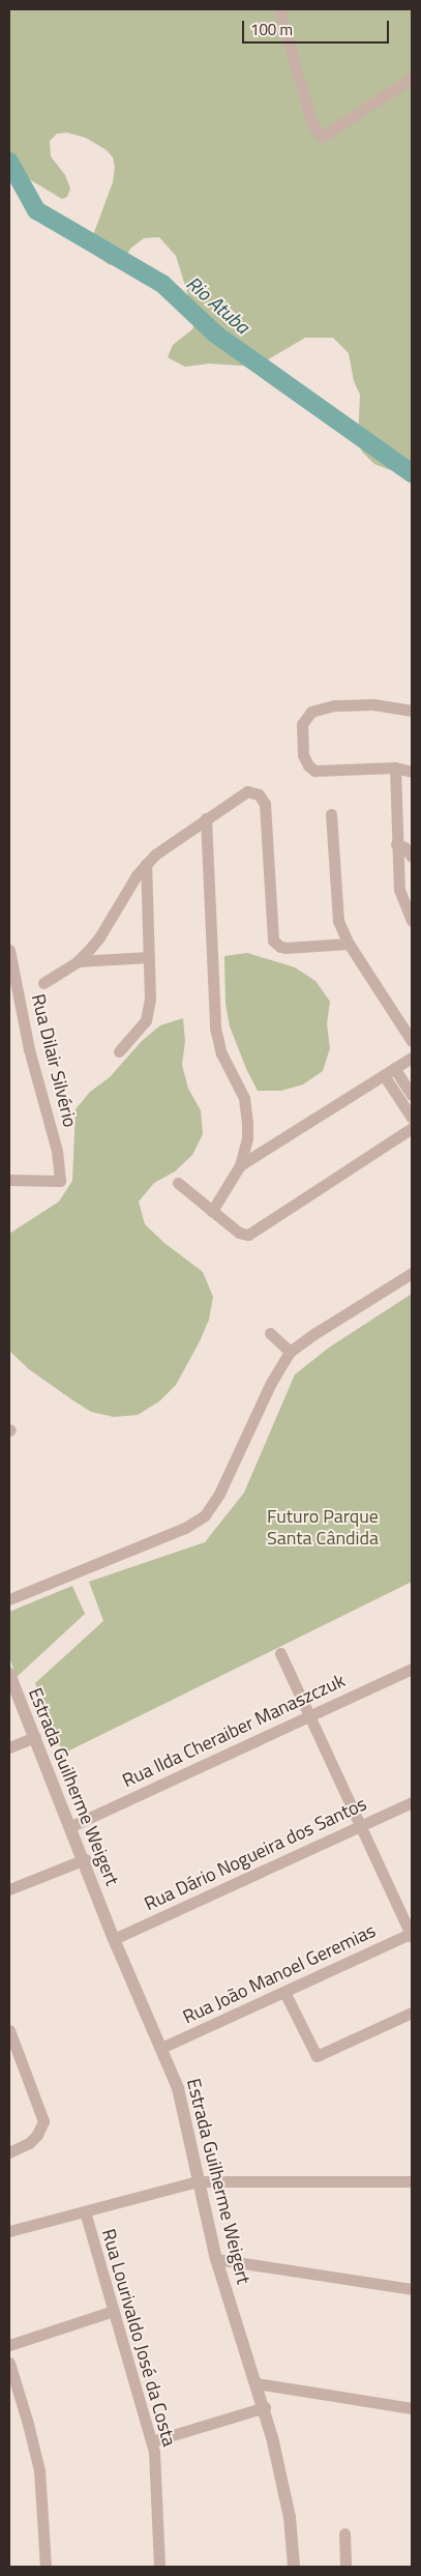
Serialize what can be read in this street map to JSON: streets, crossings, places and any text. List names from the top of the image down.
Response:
{
  "streets": {
    "street": [
      "Rua Dilair Silvério",
      "Rua Ilda Cheraiber Manaszczuk",
      "Estrada Guilherme Weigert",
      "Rua Dário Nogueira dos Santos",
      "Rua João Manoel Geremias",
      "Rua Lourivaldo José da Costa"
    ]
  },
  "crossings": [
    ["Rua Ilda Cheraiber Manaszczuk", "Estrada Guilherme Weigert"],
    ["Estrada Guilherme Weigert", "Rua Dário Nogueira dos Santos"],
    ["Estrada Guilherme Weigert", "Rua João Manoel Geremias"]
  ],
  "water": ["Rio Atuba"],
  "parks": ["Futuro Parque Santa Cândida"],
  "scale_bar": "100 m"
}
